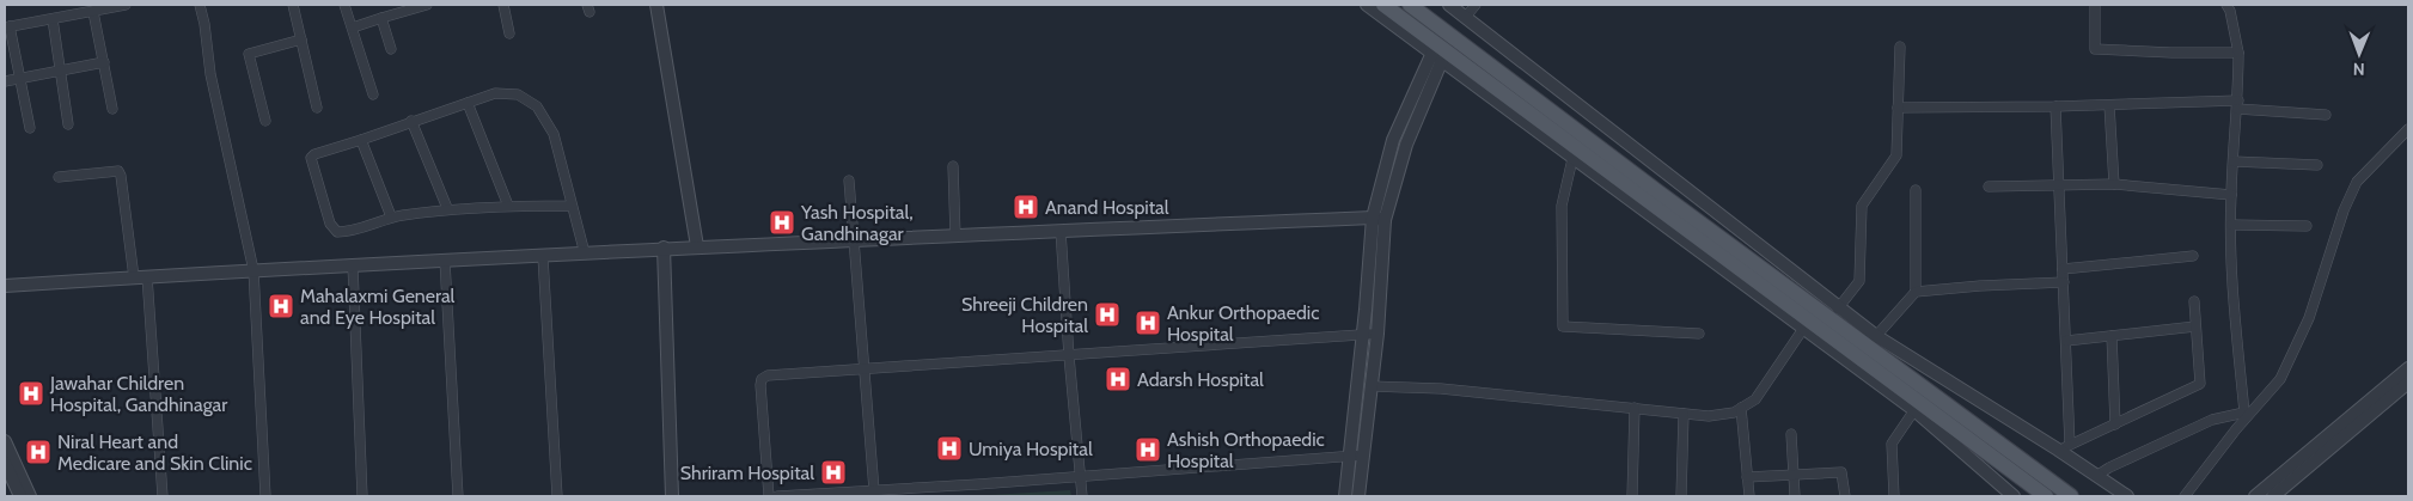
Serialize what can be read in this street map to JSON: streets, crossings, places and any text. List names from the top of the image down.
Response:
{
  "places": {
    "hospital": [
      "Anand Hospital",
      "Yash Hospital, Gandhinagar",
      "Mahalaxmi General and Eye Hospital",
      "Shreeji Children Hospital",
      "Ankur Orthopaedic Hospital",
      "Adarsh Hospital",
      "Jawahar Children Hospital, Gandhinagar",
      "Umiya Hospital",
      "Ashish Orthopaedic Hospital",
      "Niral Heart and Medicare and Skin Clinic",
      "Shriram Hospital"
    ]
  },
  "north": "bottom"
}
